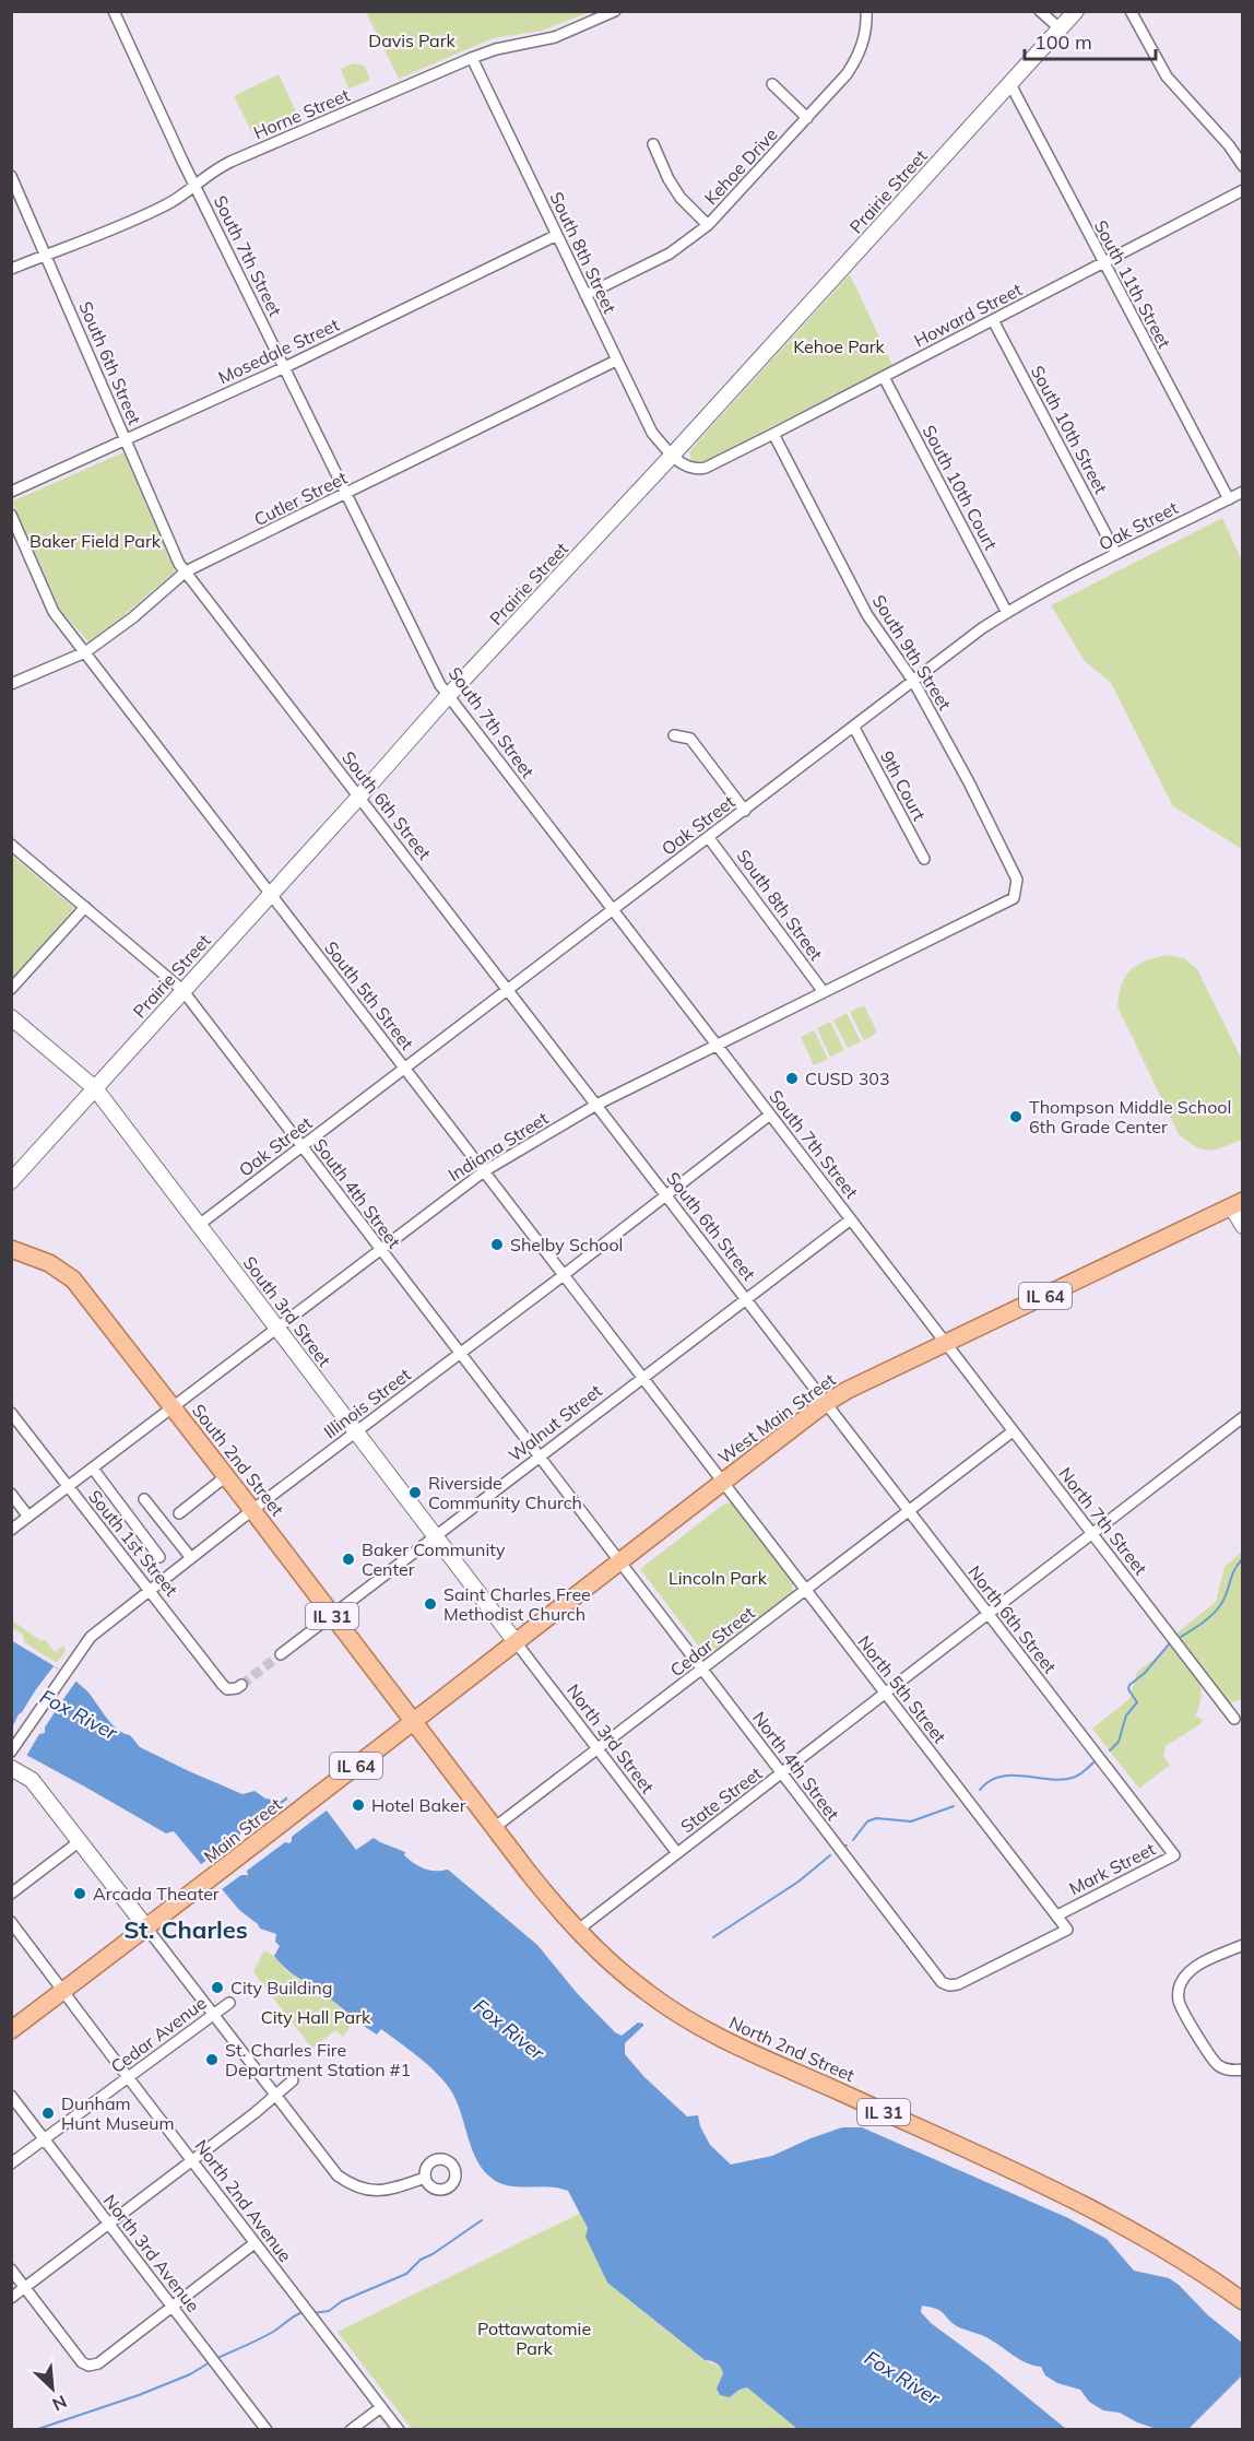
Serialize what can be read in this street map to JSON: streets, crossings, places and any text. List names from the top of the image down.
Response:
{
  "streets": {
    "main road": [
      "IL 64",
      "West Main Street",
      "South 2nd Street",
      "IL 31",
      "Main Street",
      "North 2nd Street"
    ],
    "street": [
      "Horne Street",
      "Kehoe Drive",
      "Prairie Street",
      "South 8th Street",
      "South 7th Street",
      "South 11th Street",
      "Howard Street",
      "Mosedale Street",
      "South 6th Street",
      "South 10th Street",
      "South 10th Court",
      "Cutler Street",
      "Oak Street",
      "South 9th Street",
      "9th Court",
      "South 5th Street",
      "Indiana Street",
      "South 4th Street",
      "South 3rd Street",
      "Illinois Street",
      "Walnut Street",
      "North 7th Street",
      "South 1st Street",
      "North 6th Street",
      "Cedar Street",
      "North 5th Street",
      "North 3rd Street",
      "North 4th Street",
      "State Street",
      "Mark Street",
      "Cedar Avenue",
      "North 2nd Avenue",
      "North 3rd Avenue"
    ]
  },
  "crossings": [
    ["Horne Street", "South 8th Street"],
    ["Horne Street", "South 7th Street"],
    ["Horne Street", "South 6th Street"],
    ["Kehoe Drive", "South 8th Street"],
    ["Prairie Street", "South 8th Street"],
    ["Prairie Street", "South 7th Street"],
    ["Prairie Street", "South 11th Street"],
    ["Prairie Street", "Howard Street"],
    ["Prairie Street", "South 6th Street"],
    ["Prairie Street", "South 5th Street"],
    ["Prairie Street", "South 4th Street"],
    ["Prairie Street", "South 3rd Street"],
    ["South 8th Street", "Howard Street"],
    ["South 8th Street", "Mosedale Street"],
    ["South 8th Street", "Cutler Street"],
    ["South 8th Street", "Oak Street"],
    ["South 8th Street", "Indiana Street"],
    ["South 7th Street", "Mosedale Street"],
    ["South 7th Street", "Cutler Street"],
    ["South 7th Street", "Oak Street"],
    ["South 7th Street", "Indiana Street"],
    ["South 7th Street", "Illinois Street"],
    ["South 7th Street", "West Main Street"],
    ["South 7th Street", "Walnut Street"],
    ["South 7th Street", "North 7th Street"],
    ["South 11th Street", "Howard Street"],
    ["South 11th Street", "Oak Street"],
    ["Howard Street", "South 10th Street"],
    ["Howard Street", "South 10th Court"],
    ["Howard Street", "South 9th Street"],
    ["Mosedale Street", "South 6th Street"],
    ["South 6th Street", "Cutler Street"],
    ["South 6th Street", "Oak Street"],
    ["South 6th Street", "Indiana Street"],
    ["South 6th Street", "Illinois Street"],
    ["South 6th Street", "West Main Street"],
    ["South 6th Street", "Walnut Street"],
    ["South 6th Street", "North 6th Street"],
    ["South 10th Street", "Oak Street"],
    ["South 10th Court", "Oak Street"],
    ["Cutler Street", "South 5th Street"],
    ["Oak Street", "South 9th Street"],
    ["Oak Street", "9th Court"],
    ["Oak Street", "South 5th Street"],
    ["Oak Street", "South 4th Street"],
    ["Oak Street", "South 3rd Street"],
    ["South 9th Street", "Indiana Street"],
    ["South 5th Street", "Indiana Street"],
    ["South 5th Street", "Illinois Street"],
    ["South 5th Street", "West Main Street"],
    ["South 5th Street", "Walnut Street"],
    ["South 5th Street", "North 5th Street"],
    ["Indiana Street", "South 4th Street"],
    ["Indiana Street", "South 3rd Street"],
    ["Indiana Street", "South 2nd Street"],
    ["Indiana Street", "South 1st Street"],
    ["South 4th Street", "Illinois Street"],
    ["South 4th Street", "West Main Street"],
    ["South 4th Street", "Walnut Street"],
    ["South 4th Street", "North 4th Street"],
    ["IL 64", "Main Street"],
    ["IL 64", "North 2nd Avenue"],
    ["South 3rd Street", "Illinois Street"],
    ["South 3rd Street", "West Main Street"],
    ["South 3rd Street", "Walnut Street"],
    ["South 3rd Street", "North 3rd Street"],
    ["Illinois Street", "South 2nd Street"],
    ["Illinois Street", "South 1st Street"],
    ["West Main Street", "South 2nd Street"],
    ["West Main Street", "North 7th Street"],
    ["West Main Street", "North 6th Street"],
    ["West Main Street", "North 5th Street"],
    ["West Main Street", "North 3rd Street"],
    ["West Main Street", "North 4th Street"],
    ["West Main Street", "Main Street"],
    ["West Main Street", "North 2nd Street"],
    ["Walnut Street", "South 2nd Street"],
    ["South 2nd Street", "Main Street"],
    ["South 2nd Street", "North 2nd Street"],
    ["North 7th Street", "Cedar Street"],
    ["North 7th Street", "State Street"],
    ["North 6th Street", "Cedar Street"],
    ["North 6th Street", "State Street"],
    ["North 6th Street", "Mark Street"],
    ["Cedar Street", "North 5th Street"],
    ["Cedar Street", "North 3rd Street"],
    ["Cedar Street", "North 4th Street"],
    ["Cedar Street", "North 2nd Street"],
    ["North 5th Street", "State Street"],
    ["North 5th Street", "Mark Street"],
    ["North 3rd Street", "State Street"],
    ["North 4th Street", "State Street"],
    ["North 4th Street", "Mark Street"],
    ["State Street", "North 2nd Street"],
    ["Main Street", "North 2nd Street"],
    ["Cedar Avenue", "North 2nd Avenue"],
    ["Cedar Avenue", "North 3rd Avenue"]
  ],
  "districts": ["St. Charles"],
  "water": ["Fox River"],
  "parks": [
    "Davis Park",
    "Kehoe Park",
    "Baker Field Park",
    "Lincoln Park",
    "City Hall Park",
    "Pottawatomie Park"
  ],
  "places": [
    "CUSD 303",
    "Thompson Middle School 6th Grade Center",
    "Shelby School",
    "Riverside Community Church",
    "Baker Community Center",
    "Saint Charles Free Methodist Church",
    "Hotel Baker",
    "Arcada Theater",
    "City Building",
    "St. Charles Fire Department Station #1",
    "Dunham Hunt Museum"
  ],
  "scale_bar": "100 m",
  "north": "bottom right"
}
